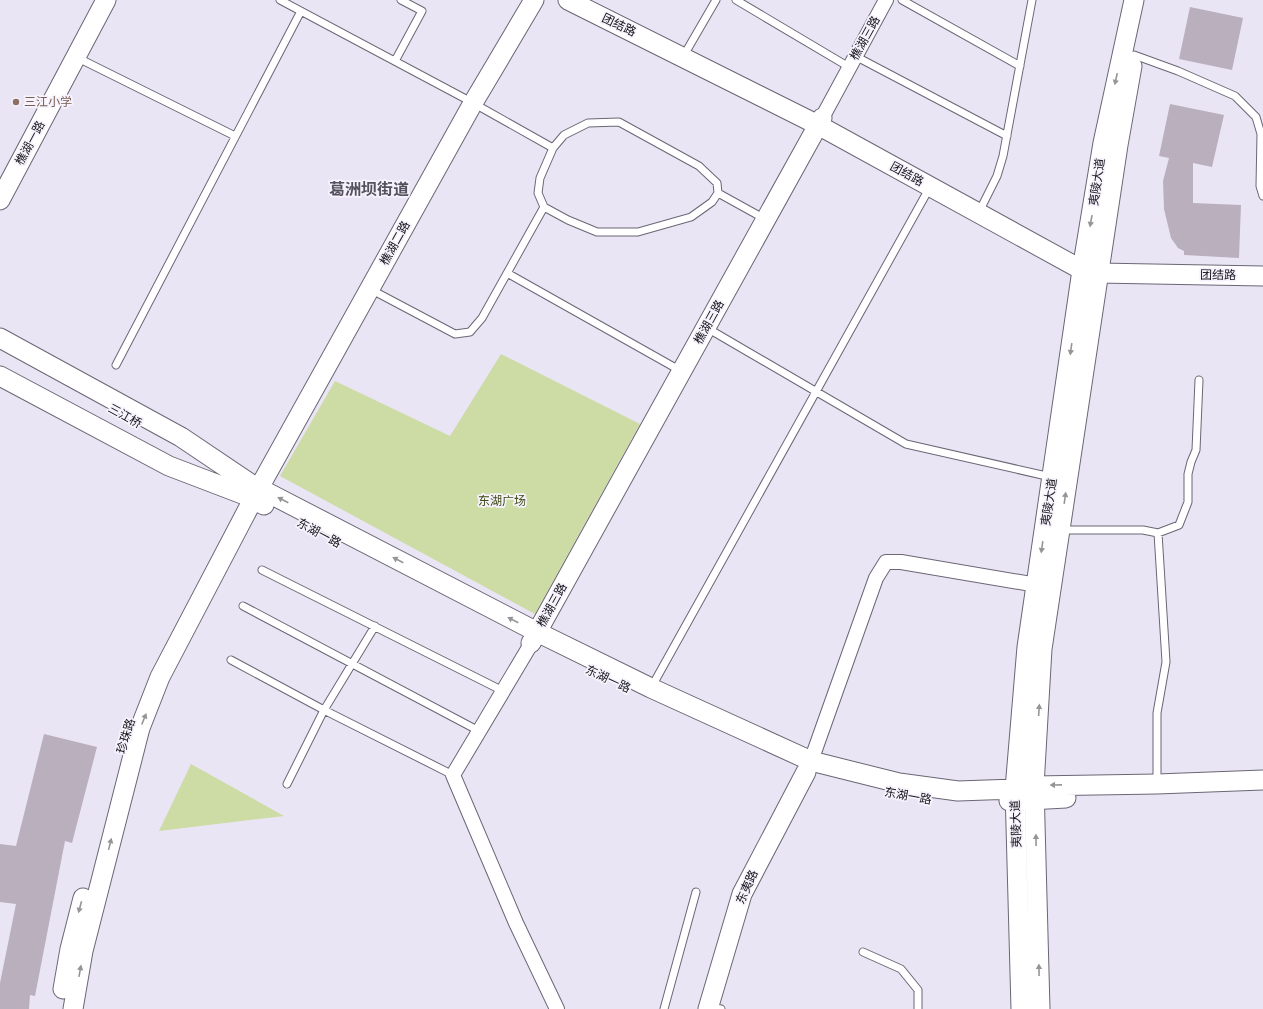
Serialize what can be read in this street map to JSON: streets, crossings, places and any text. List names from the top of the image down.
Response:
{
  "streets": {
    "main road": [
      "团结路",
      "樵湖三路",
      "樵湖一路",
      "夷陵大道",
      "樵湖二路",
      "三江桥",
      "东湖一路",
      "珍珠路",
      "东夷路"
    ]
  },
  "crossings": [
    ["团结路", "樵湖三路"],
    ["团结路", "夷陵大道"],
    ["樵湖三路", "东湖一路"],
    ["樵湖二路", "三江桥"],
    ["樵湖二路", "珍珠路"],
    ["三江桥", "珍珠路"],
    ["东湖一路", "东夷路"]
  ],
  "districts": ["葛洲坝街道"],
  "parks": ["东湖广场"],
  "places": ["三江小学"]
}
